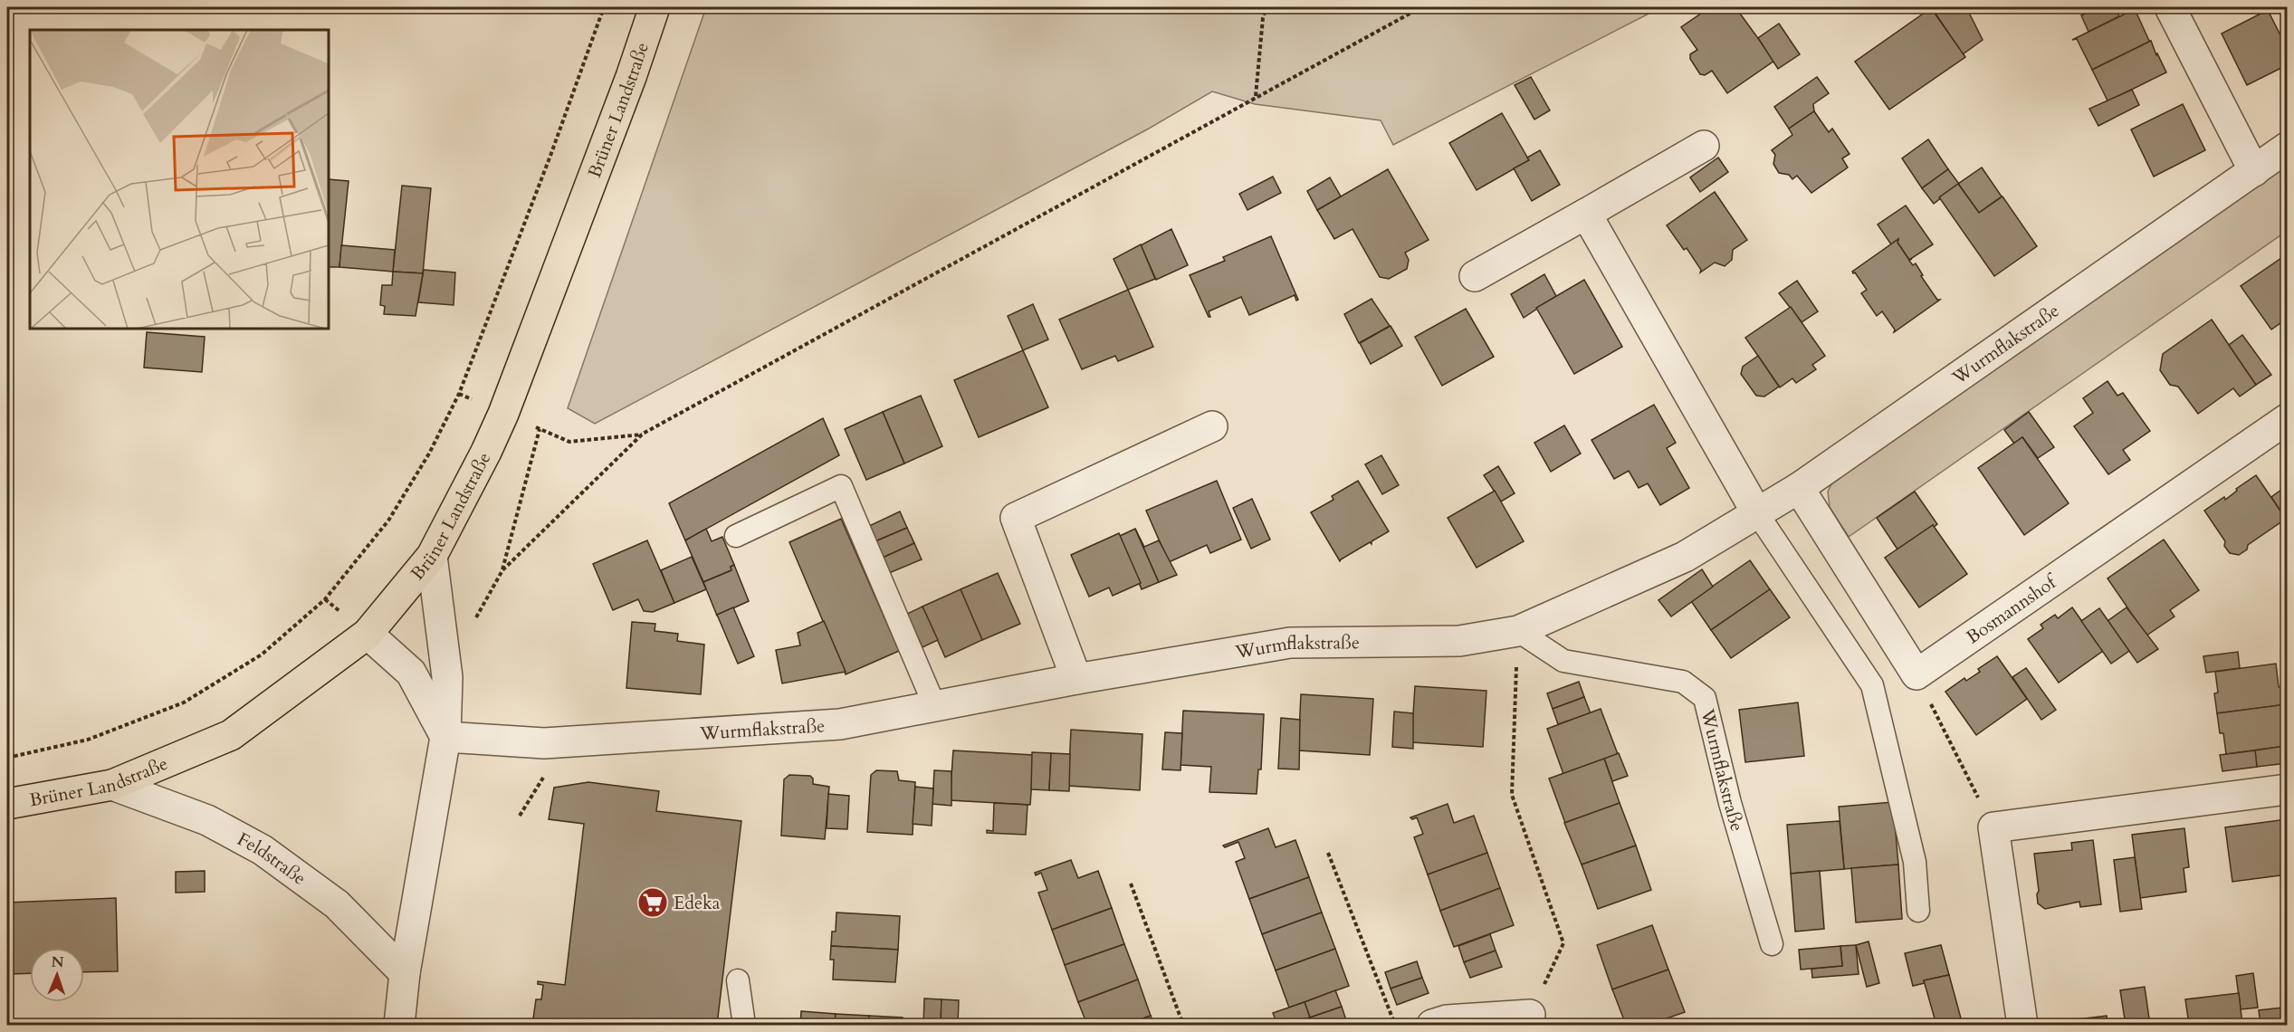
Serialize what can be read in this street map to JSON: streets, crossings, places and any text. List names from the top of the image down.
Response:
{
  "streets": {
    "main road": ["Brüner Landstraße"],
    "street": ["Wurmflakstraße", "Bosmannshof", "Feldstraße"]
  },
  "crossings": [
    ["Brüner Landstraße", "Feldstraße"]
  ],
  "places": {
    "supermarket": ["Edeka"]
  },
  "north": "top"
}
